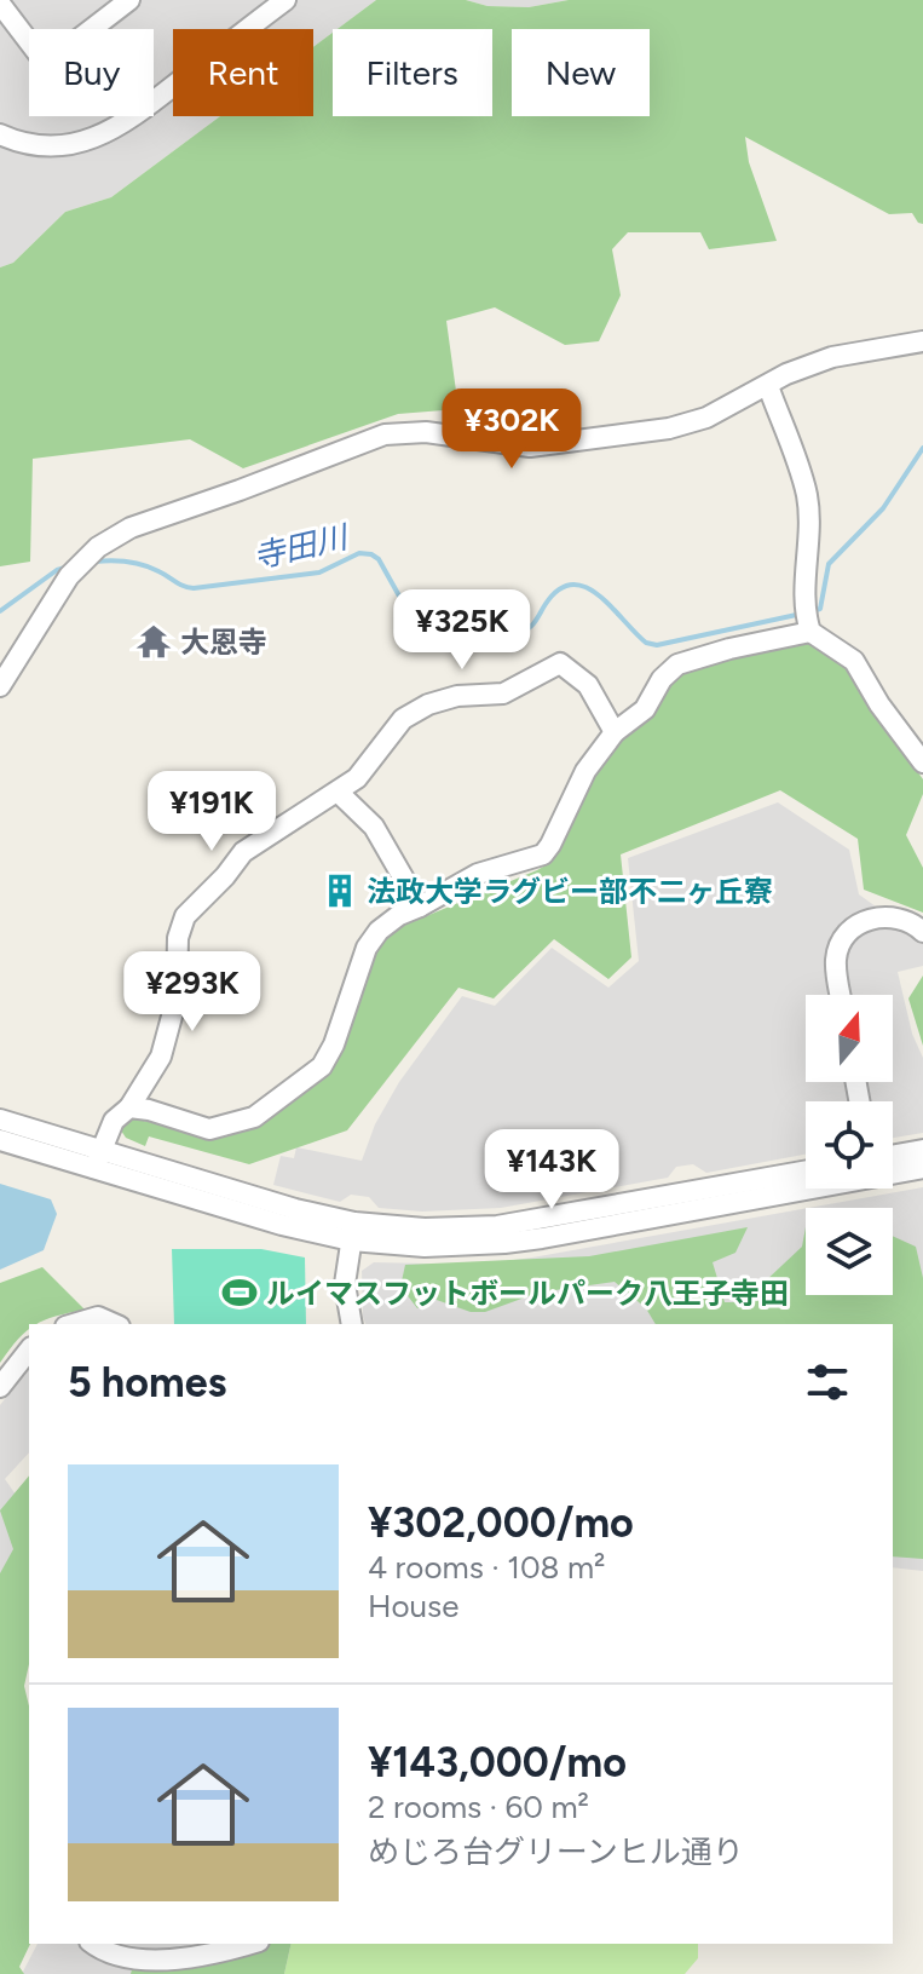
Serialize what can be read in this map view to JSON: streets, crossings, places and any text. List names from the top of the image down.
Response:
{
  "water": ["寺田川"],
  "places": {
    "temple": ["大恩寺"],
    "building": ["法政大学ラグビー部不二ヶ丘寮"],
    "sports": ["ルイマスフットボールパーク八王子寺田"]
  },
  "north": "top",
  "page": {
    "chip": [
      "Buy",
      "Rent",
      "Filters",
      "New"
    ],
    "price": [
      "¥302K",
      "¥325K",
      "¥191K",
      "¥293K",
      "¥143K"
    ],
    "heading": "5 homes",
    "list": [
      {
        "name": "¥302,000/mo",
        "note": "4 rooms · 108 m² · House"
      },
      {
        "name": "¥143,000/mo",
        "note": "2 rooms · 60 m² · めじろ台グリーンヒル通り"
      }
    ]
  }
}
